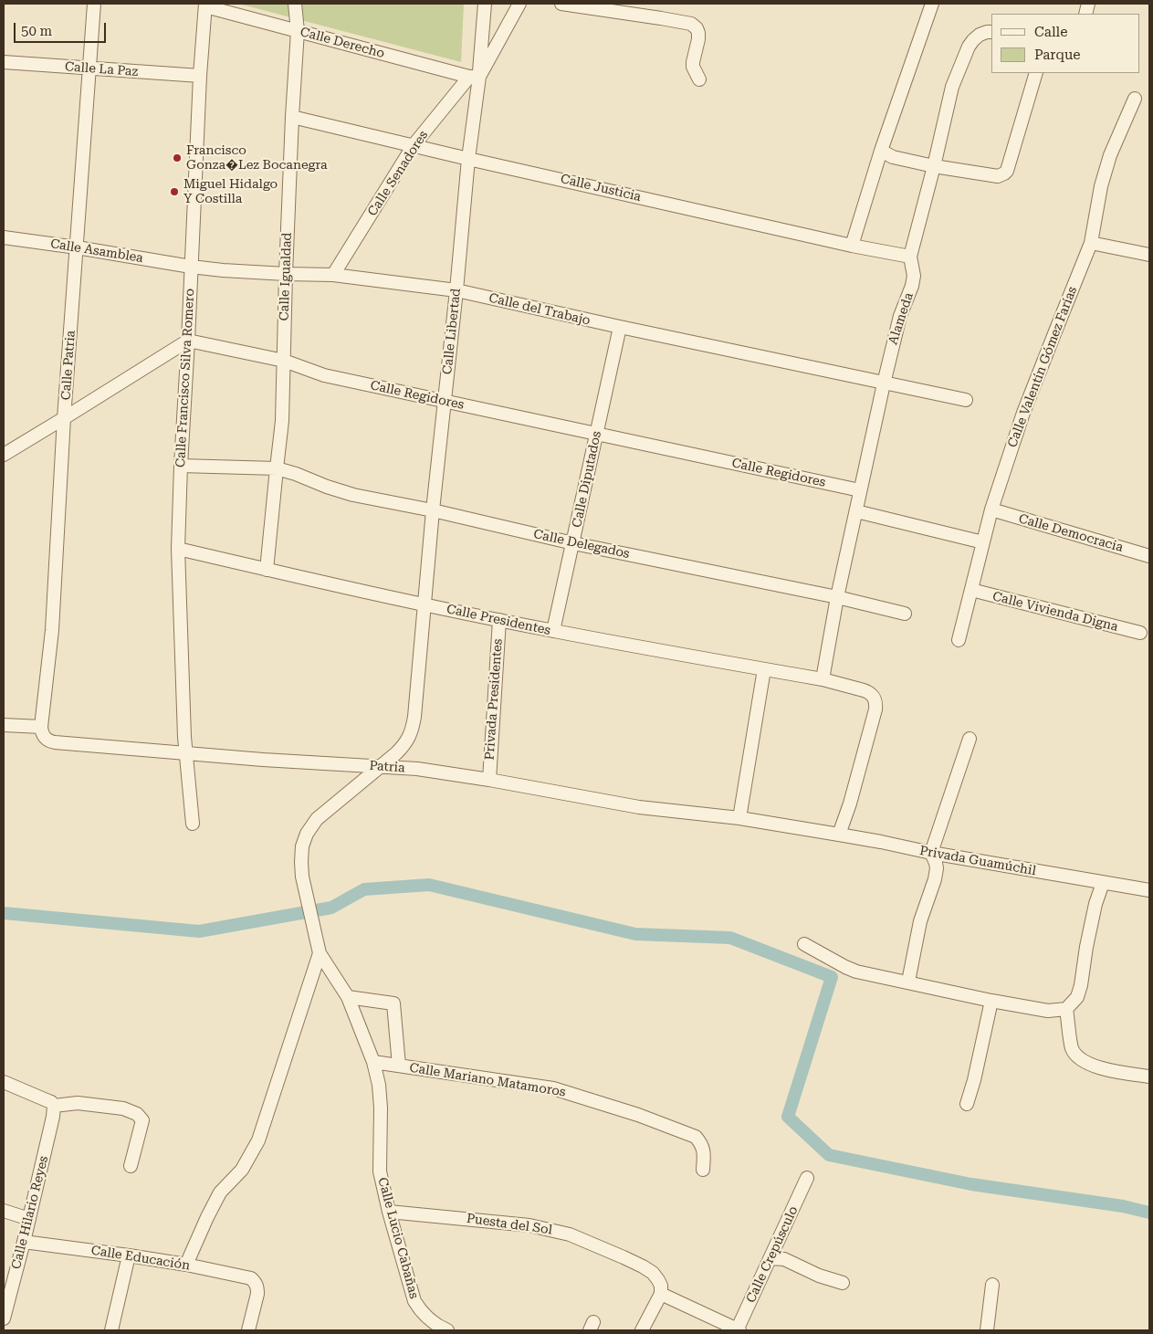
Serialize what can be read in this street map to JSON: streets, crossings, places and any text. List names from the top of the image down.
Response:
{
  "streets": {
    "street": [
      "Calle Derecho",
      "Calle La Paz",
      "Calle Senadores",
      "Calle Justicia",
      "Calle Asamblea",
      "Calle Igualdad",
      "Calle del Trabajo",
      "Alameda",
      "Calle Libertad",
      "Calle Patria",
      "Calle Valentín Gómez Farías",
      "Calle Francisco Silva Romero",
      "Calle Regidores",
      "Calle Diputados",
      "Calle Democracia",
      "Calle Delegados",
      "Calle Vivienda Digna",
      "Calle Presidentes",
      "Privada Presidentes",
      "Patria",
      "Privada Guamúchil",
      "Calle Mariano Matamoros",
      "Calle Hilario Reyes",
      "Puesta del Sol",
      "Calle Lucio Cabañas",
      "Calle Crepúsculo",
      "Calle Educación"
    ]
  },
  "crossings": [
    ["Calle Derecho", "Calle Senadores"],
    ["Calle Derecho", "Calle Igualdad"],
    ["Calle Derecho", "Calle Libertad"],
    ["Calle Derecho", "Calle Francisco Silva Romero"],
    ["Calle La Paz", "Calle Patria"],
    ["Calle La Paz", "Calle Francisco Silva Romero"],
    ["Calle Senadores", "Calle Justicia"],
    ["Calle Senadores", "Calle del Trabajo"],
    ["Calle Senadores", "Calle Libertad"],
    ["Calle Justicia", "Calle Igualdad"],
    ["Calle Justicia", "Alameda"],
    ["Calle Justicia", "Calle Libertad"],
    ["Calle Asamblea", "Calle del Trabajo"],
    ["Calle Asamblea", "Calle Patria"],
    ["Calle Asamblea", "Calle Francisco Silva Romero"],
    ["Calle Igualdad", "Calle del Trabajo"],
    ["Calle Igualdad", "Calle Regidores"],
    ["Calle Igualdad", "Calle Delegados"],
    ["Calle Igualdad", "Calle Presidentes"],
    ["Calle del Trabajo", "Alameda"],
    ["Calle del Trabajo", "Calle Libertad"],
    ["Calle del Trabajo", "Calle Francisco Silva Romero"],
    ["Calle del Trabajo", "Calle Diputados"],
    ["Alameda", "Calle Regidores"],
    ["Alameda", "Calle Delegados"],
    ["Alameda", "Calle Presidentes"],
    ["Calle Libertad", "Calle Regidores"],
    ["Calle Libertad", "Calle Delegados"],
    ["Calle Libertad", "Calle Presidentes"],
    ["Calle Libertad", "Patria"],
    ["Calle Libertad", "Calle Lucio Cabañas"],
    ["Calle Patria", "Patria"],
    ["Calle Valentín Gómez Farías", "Calle Democracia"],
    ["Calle Valentín Gómez Farías", "Calle Vivienda Digna"],
    ["Calle Francisco Silva Romero", "Calle Regidores"],
    ["Calle Francisco Silva Romero", "Calle Presidentes"],
    ["Calle Francisco Silva Romero", "Patria"],
    ["Calle Regidores", "Calle Diputados"],
    ["Calle Diputados", "Calle Delegados"],
    ["Calle Diputados", "Calle Presidentes"],
    ["Calle Presidentes", "Privada Presidentes"],
    ["Privada Presidentes", "Patria"],
    ["Patria", "Privada Guamúchil"],
    ["Calle Mariano Matamoros", "Calle Lucio Cabañas"],
    ["Calle Hilario Reyes", "Calle Educación"],
    ["Puesta del Sol", "Calle Lucio Cabañas"]
  ],
  "places": ["Francisco Gonza�Lez Bocanegra", "Miguel Hidalgo Y Costilla"],
  "legend": ["Calle", "Parque"],
  "scale_bar": "50 m"
}
